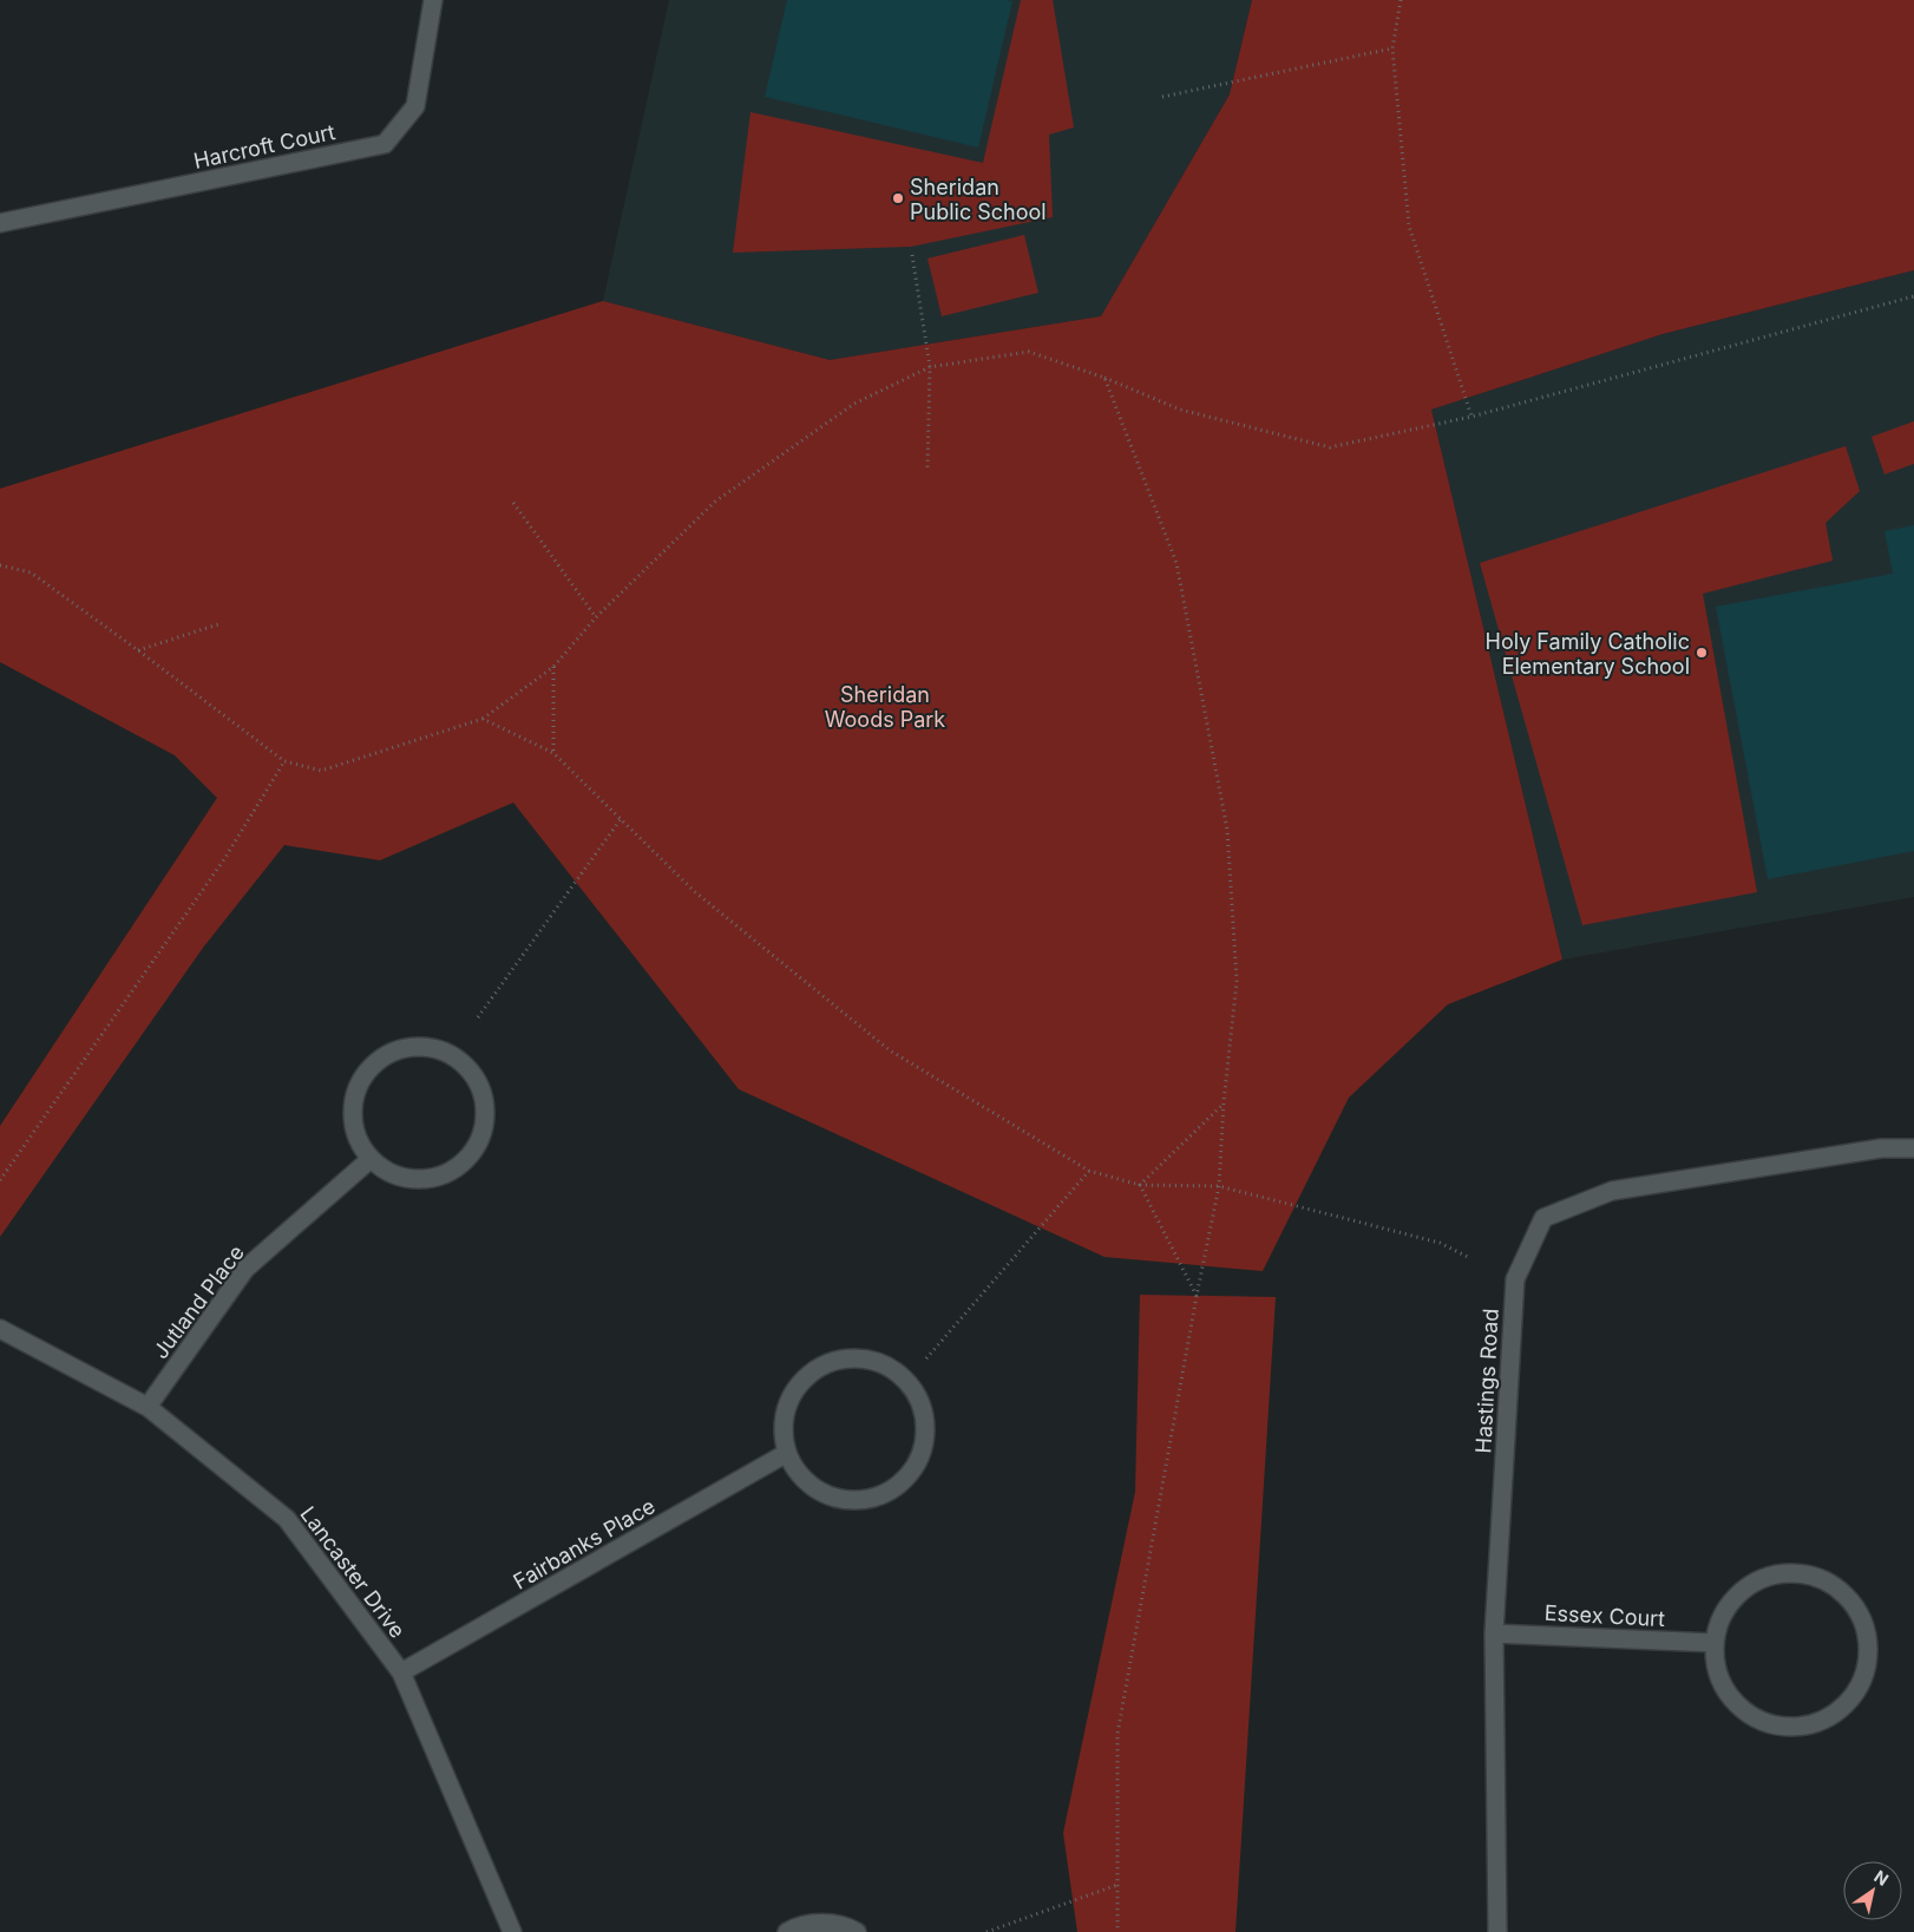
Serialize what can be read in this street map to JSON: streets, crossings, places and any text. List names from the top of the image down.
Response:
{
  "streets": {
    "street": [
      "Harcroft Court",
      "Jutland Place",
      "Hastings Road",
      "Fairbanks Place",
      "Lancaster Drive",
      "Essex Court"
    ]
  },
  "crossings": [
    ["Jutland Place", "Lancaster Drive"],
    ["Hastings Road", "Essex Court"],
    ["Fairbanks Place", "Lancaster Drive"]
  ],
  "parks": ["Sheridan Woods Park"],
  "places": ["Sheridan Public School", "Holy Family Catholic Elementary School"],
  "north": "top right"
}
